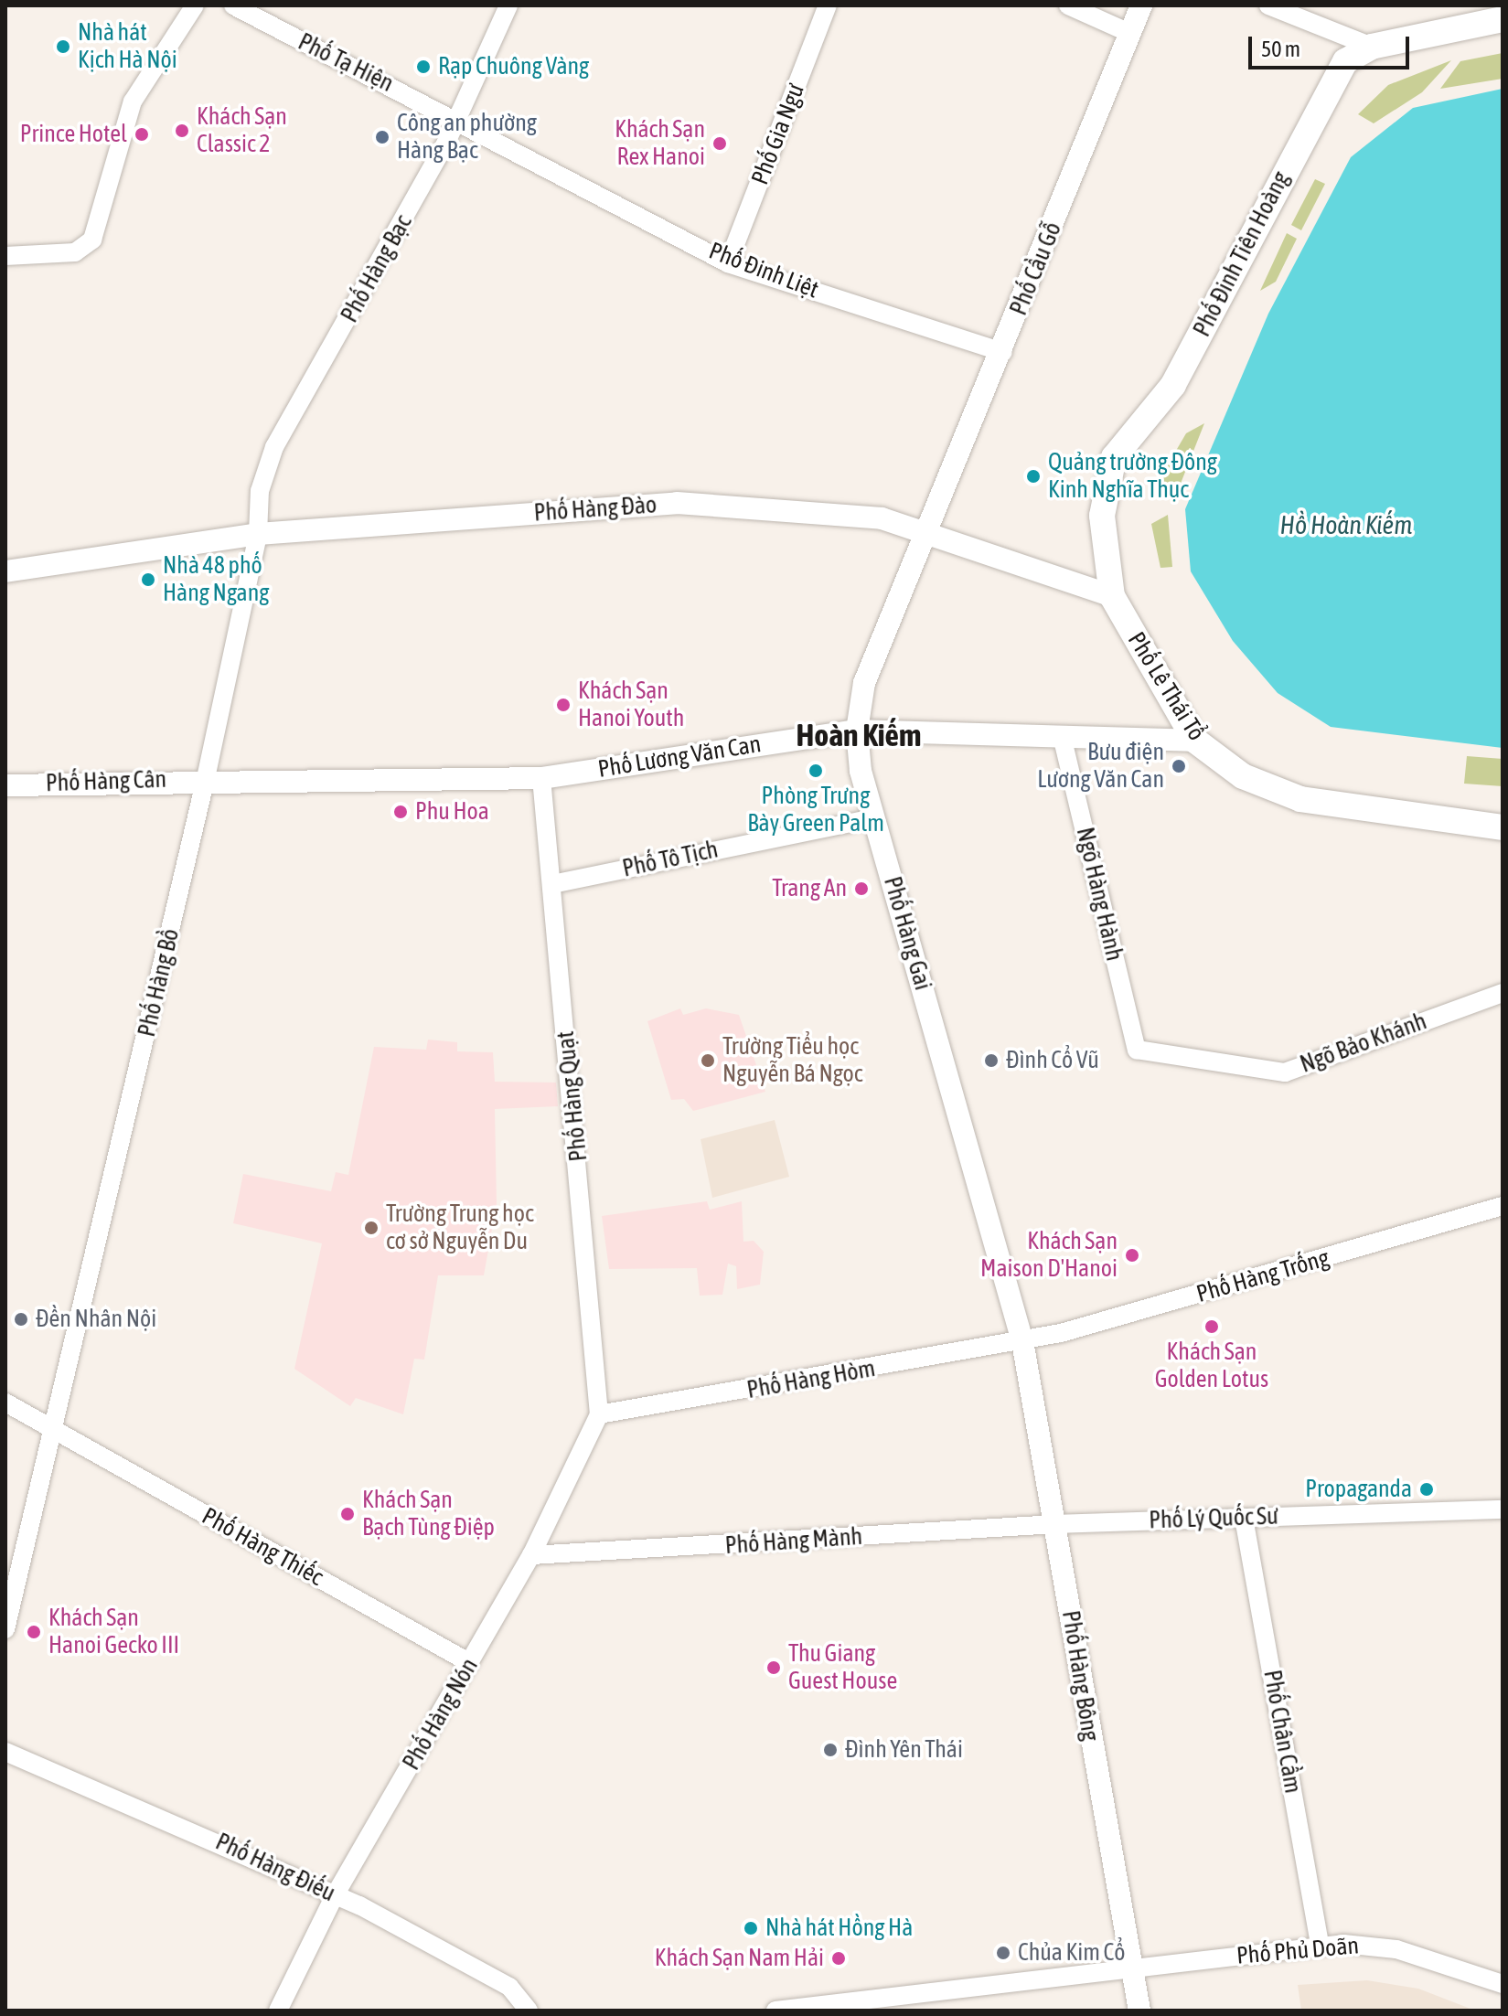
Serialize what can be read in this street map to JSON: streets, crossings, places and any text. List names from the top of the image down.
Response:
{
  "streets": {
    "main road": ["Phố Đinh Tiên Hoàng", "Phố Lê Thái Tổ"],
    "street": [
      "Phố Tạ Hiện",
      "Phố Gia Ngư",
      "Phố Hàng Bạc",
      "Phố Cầu Gỗ",
      "Phố Đinh Liệt",
      "Phố Hàng Đào",
      "Phố Lương Văn Can",
      "Phố Hàng Cân",
      "Phố Tô Tịch",
      "Ngõ Hàng Hành",
      "Phố Hàng Gai",
      "Phố Hàng Bồ",
      "Ngõ Bảo Khánh",
      "Phố Hàng Quạt",
      "Phố Hàng Trống",
      "Phố Hàng Hòm",
      "Phố Lý Quốc Sư",
      "Phố Hàng Mành",
      "Phố Hàng Thiếc",
      "Phố Hàng Bông",
      "Phố Hàng Nón",
      "Phố Chân Cầm",
      "Phố Hàng Điếu",
      "Phố Phủ Doãn"
    ]
  },
  "crossings": [
    ["Phố Tạ Hiện", "Phố Hàng Bạc"],
    ["Phố Tạ Hiện", "Phố Đinh Liệt"],
    ["Phố Gia Ngư", "Phố Đinh Liệt"],
    ["Phố Đinh Tiên Hoàng", "Phố Lê Thái Tổ"],
    ["Phố Hàng Bạc", "Phố Đinh Liệt"],
    ["Phố Hàng Bạc", "Phố Hàng Đào"],
    ["Phố Hàng Bạc", "Phố Hàng Bồ"],
    ["Phố Cầu Gỗ", "Phố Đinh Liệt"],
    ["Phố Cầu Gỗ", "Phố Hàng Đào"],
    ["Phố Cầu Gỗ", "Phố Hàng Gai"],
    ["Phố Hàng Đào", "Phố Hàng Gai"],
    ["Phố Hàng Đào", "Phố Hàng Bồ"],
    ["Phố Lê Thái Tổ", "Phố Lương Văn Can"],
    ["Phố Lương Văn Can", "Phố Hàng Cân"],
    ["Phố Lương Văn Can", "Ngõ Hàng Hành"],
    ["Phố Lương Văn Can", "Phố Hàng Gai"],
    ["Phố Lương Văn Can", "Phố Hàng Bồ"],
    ["Phố Lương Văn Can", "Phố Hàng Quạt"],
    ["Phố Hàng Cân", "Phố Hàng Bồ"],
    ["Phố Tô Tịch", "Phố Hàng Gai"],
    ["Phố Tô Tịch", "Phố Hàng Quạt"],
    ["Ngõ Hàng Hành", "Ngõ Bảo Khánh"],
    ["Phố Hàng Gai", "Phố Hàng Trống"],
    ["Phố Hàng Gai", "Phố Hàng Hòm"],
    ["Phố Hàng Gai", "Phố Hàng Bông"],
    ["Phố Hàng Bồ", "Phố Hàng Thiếc"],
    ["Phố Hàng Quạt", "Phố Hàng Hòm"],
    ["Phố Hàng Quạt", "Phố Hàng Nón"],
    ["Phố Hàng Trống", "Phố Hàng Hòm"],
    ["Phố Hàng Trống", "Phố Hàng Bông"],
    ["Phố Hàng Hòm", "Phố Hàng Bông"],
    ["Phố Hàng Hòm", "Phố Hàng Nón"],
    ["Phố Lý Quốc Sư", "Phố Hàng Mành"],
    ["Phố Lý Quốc Sư", "Phố Hàng Bông"],
    ["Phố Lý Quốc Sư", "Phố Chân Cầm"],
    ["Phố Hàng Mành", "Phố Hàng Bông"],
    ["Phố Hàng Mành", "Phố Hàng Nón"],
    ["Phố Hàng Thiếc", "Phố Hàng Nón"],
    ["Phố Hàng Bông", "Phố Phủ Doãn"],
    ["Phố Hàng Nón", "Phố Hàng Điếu"],
    ["Phố Chân Cầm", "Phố Phủ Doãn"]
  ],
  "districts": ["Hoàn Kiếm"],
  "water": ["Hồ Hoàn Kiếm"],
  "places": [
    "Nhà hát Kịch Hà Nội",
    "Rạp Chuông Vàng",
    "Khách Sạn Classic 2",
    "Prince Hotel",
    "Công an phường Hàng Bạc",
    "Khách Sạn Rex Hanoi",
    "Quảng trường Đông Kinh Nghĩa Thục",
    "Nhà 48 phố Hàng Ngang",
    "Khách Sạn Hanoi Youth",
    "Bưu điện Lương Văn Can",
    "Phòng Trưng Bày Green Palm",
    "Phu Hoa",
    "Trang An",
    "Trường Tiểu học Nguyễn Bá Ngọc",
    "Đình Cổ Vũ",
    "Trường Trung học cơ sở Nguyễn Du",
    "Khách Sạn Maison D'Hanoi",
    "Đền Nhân Nội",
    "Khách Sạn Golden Lotus",
    "Propaganda",
    "Khách Sạn Bạch Tùng Điệp",
    "Khách Sạn Hanoi Gecko III",
    "Thu Giang Guest House",
    "Đình Yên Thái",
    "Nhà hát Hồng Hà",
    "Chủa Kim Cổ",
    "Khách Sạn Nam Hải"
  ],
  "scale_bar": "50 m"
}
